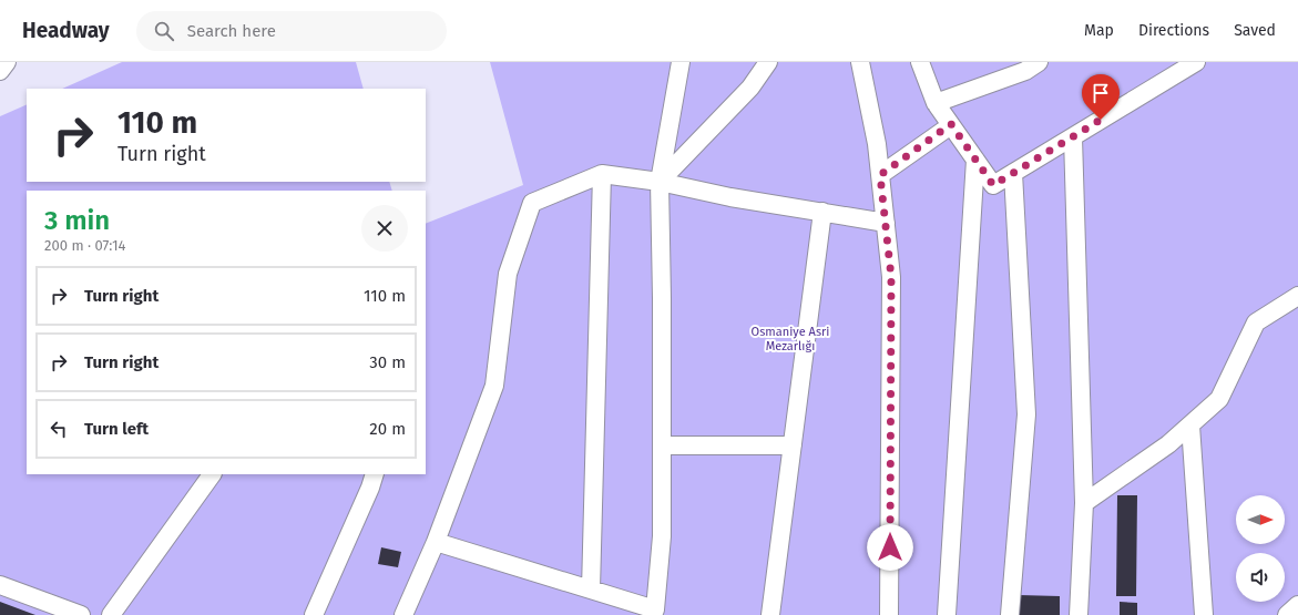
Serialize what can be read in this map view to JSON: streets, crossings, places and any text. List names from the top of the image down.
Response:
{
  "parks": ["Osmaniye Asri Mezarlığı"],
  "north": "right",
  "page": {
    "header": "Headway",
    "search": "Search here",
    "nav": ["Map", "Directions", "Saved"],
    "turn": ["110 m", "Turn right"],
    "heading": ["3 min", "200 m · 07:14"],
    "list": [
      {
        "name": "Turn right",
        "value": "110 m"
      },
      {
        "name": "Turn right",
        "value": "30 m"
      },
      {
        "name": "Turn left",
        "value": "20 m"
      }
    ]
  }
}
